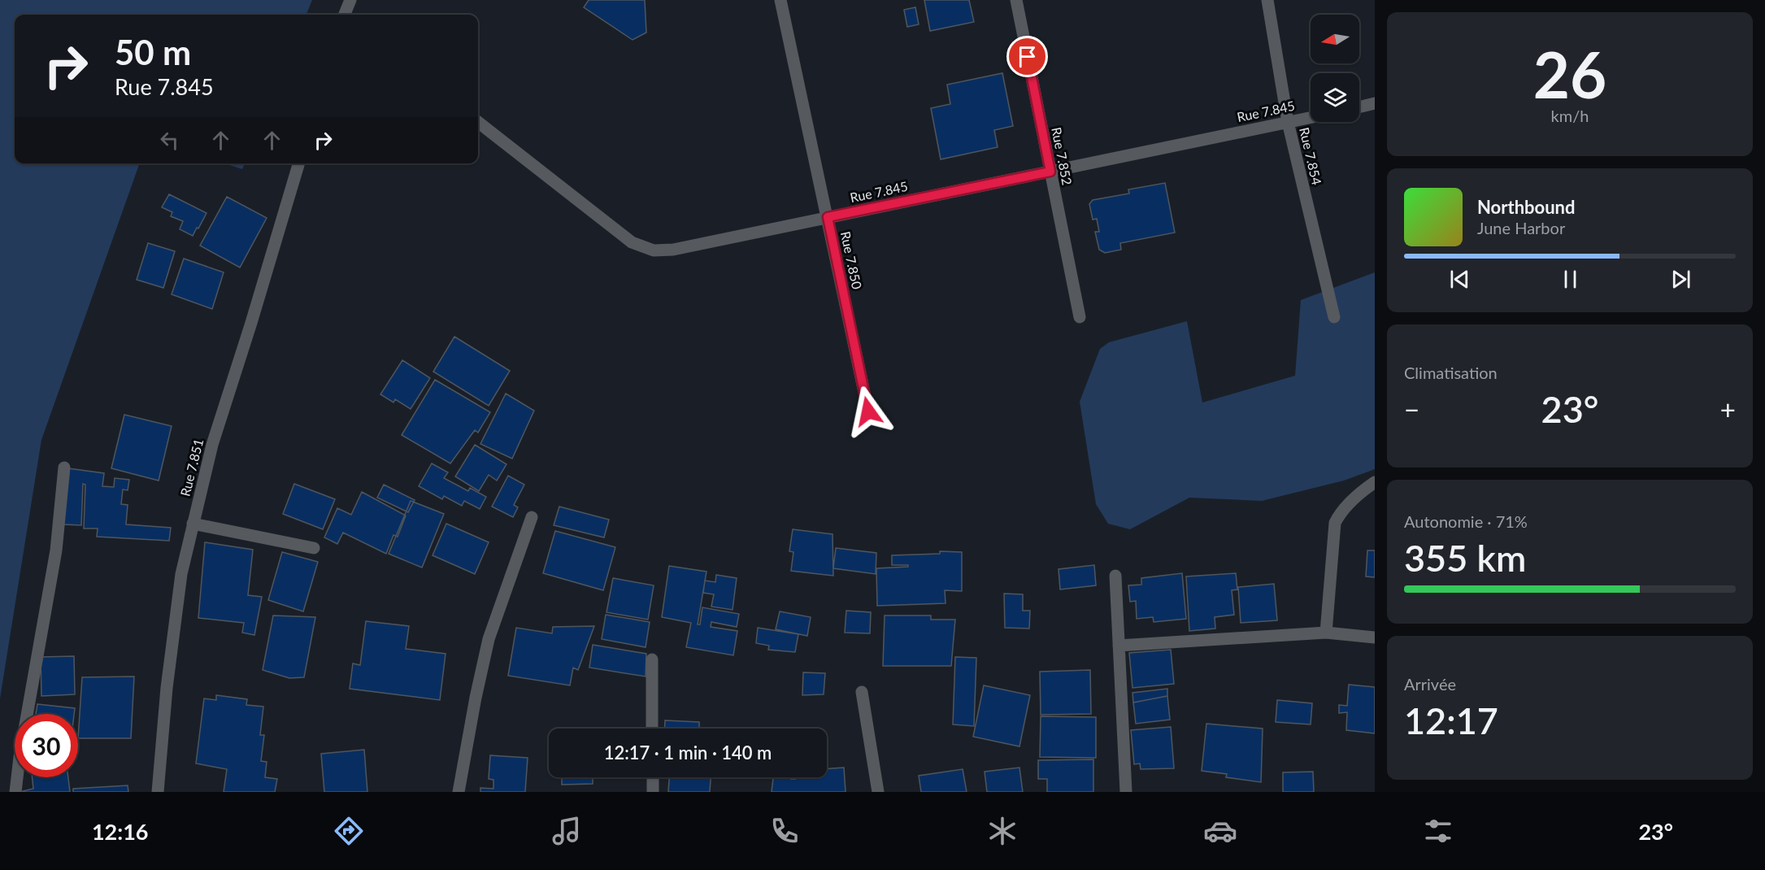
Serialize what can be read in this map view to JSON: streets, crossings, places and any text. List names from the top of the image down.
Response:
{
  "streets": {
    "street": [
      "Rue 7.845",
      "Rue 7.852",
      "Rue 7.854",
      "Rue 7.850",
      "Rue 7.851"
    ]
  },
  "crossings": [
    ["Rue 7.845", "Rue 7.852"],
    ["Rue 7.845", "Rue 7.854"],
    ["Rue 7.845", "Rue 7.850"]
  ],
  "north": "left",
  "page": {
    "tile": [
      ["26", "km/h"],
      "Climatisation",
      ["Autonomie · 71%", "355 km"],
      ["Arrivée", "12:17"]
    ],
    "turn": ["50 m", "Rue 7.845"],
    "song": ["Northbound", "June Harbor"],
    "heat": ["−", "23°", "+"],
    "limit": "30",
    "trip": "12:17 · 1 min · 140 m",
    "tabs": ["12:16", "23°"]
  }
}
